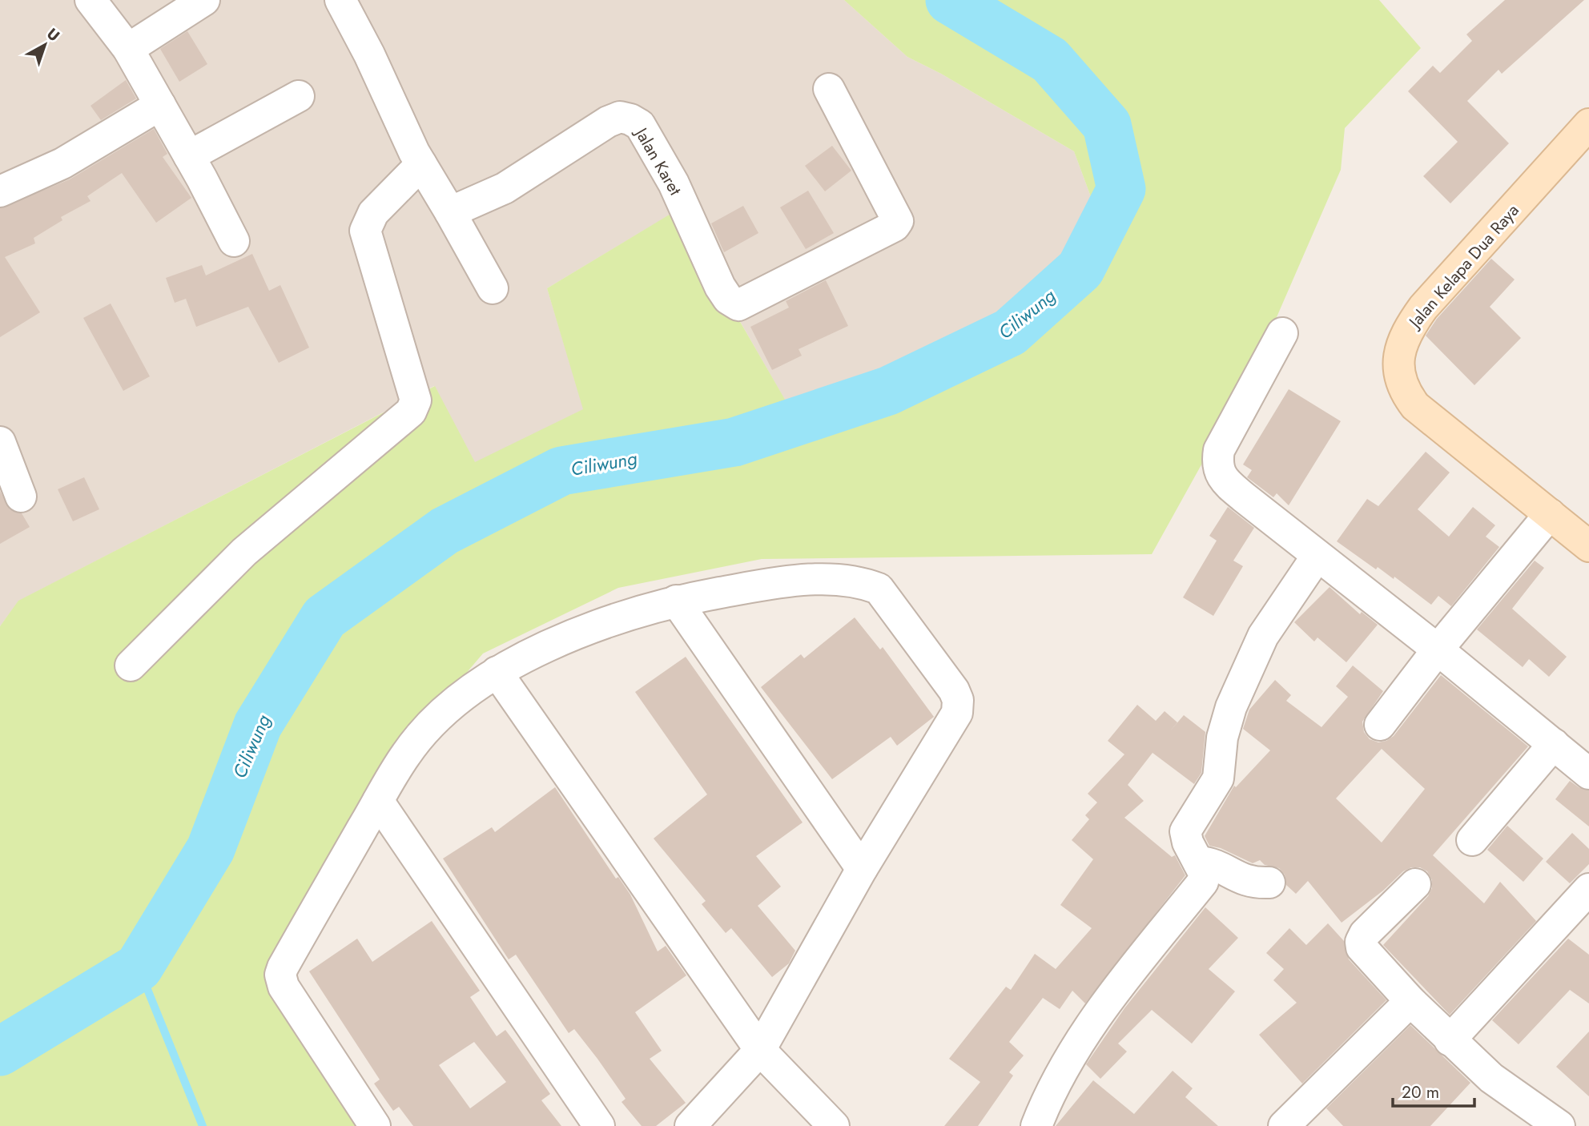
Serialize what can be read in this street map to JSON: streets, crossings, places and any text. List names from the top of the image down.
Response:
{
  "streets": {
    "main road": ["Jalan Kelapa Dua Raya"],
    "street": ["Jalan Karet"]
  },
  "water": ["Ciliwung"],
  "scale_bar": "20 m",
  "north": "top right"
}
